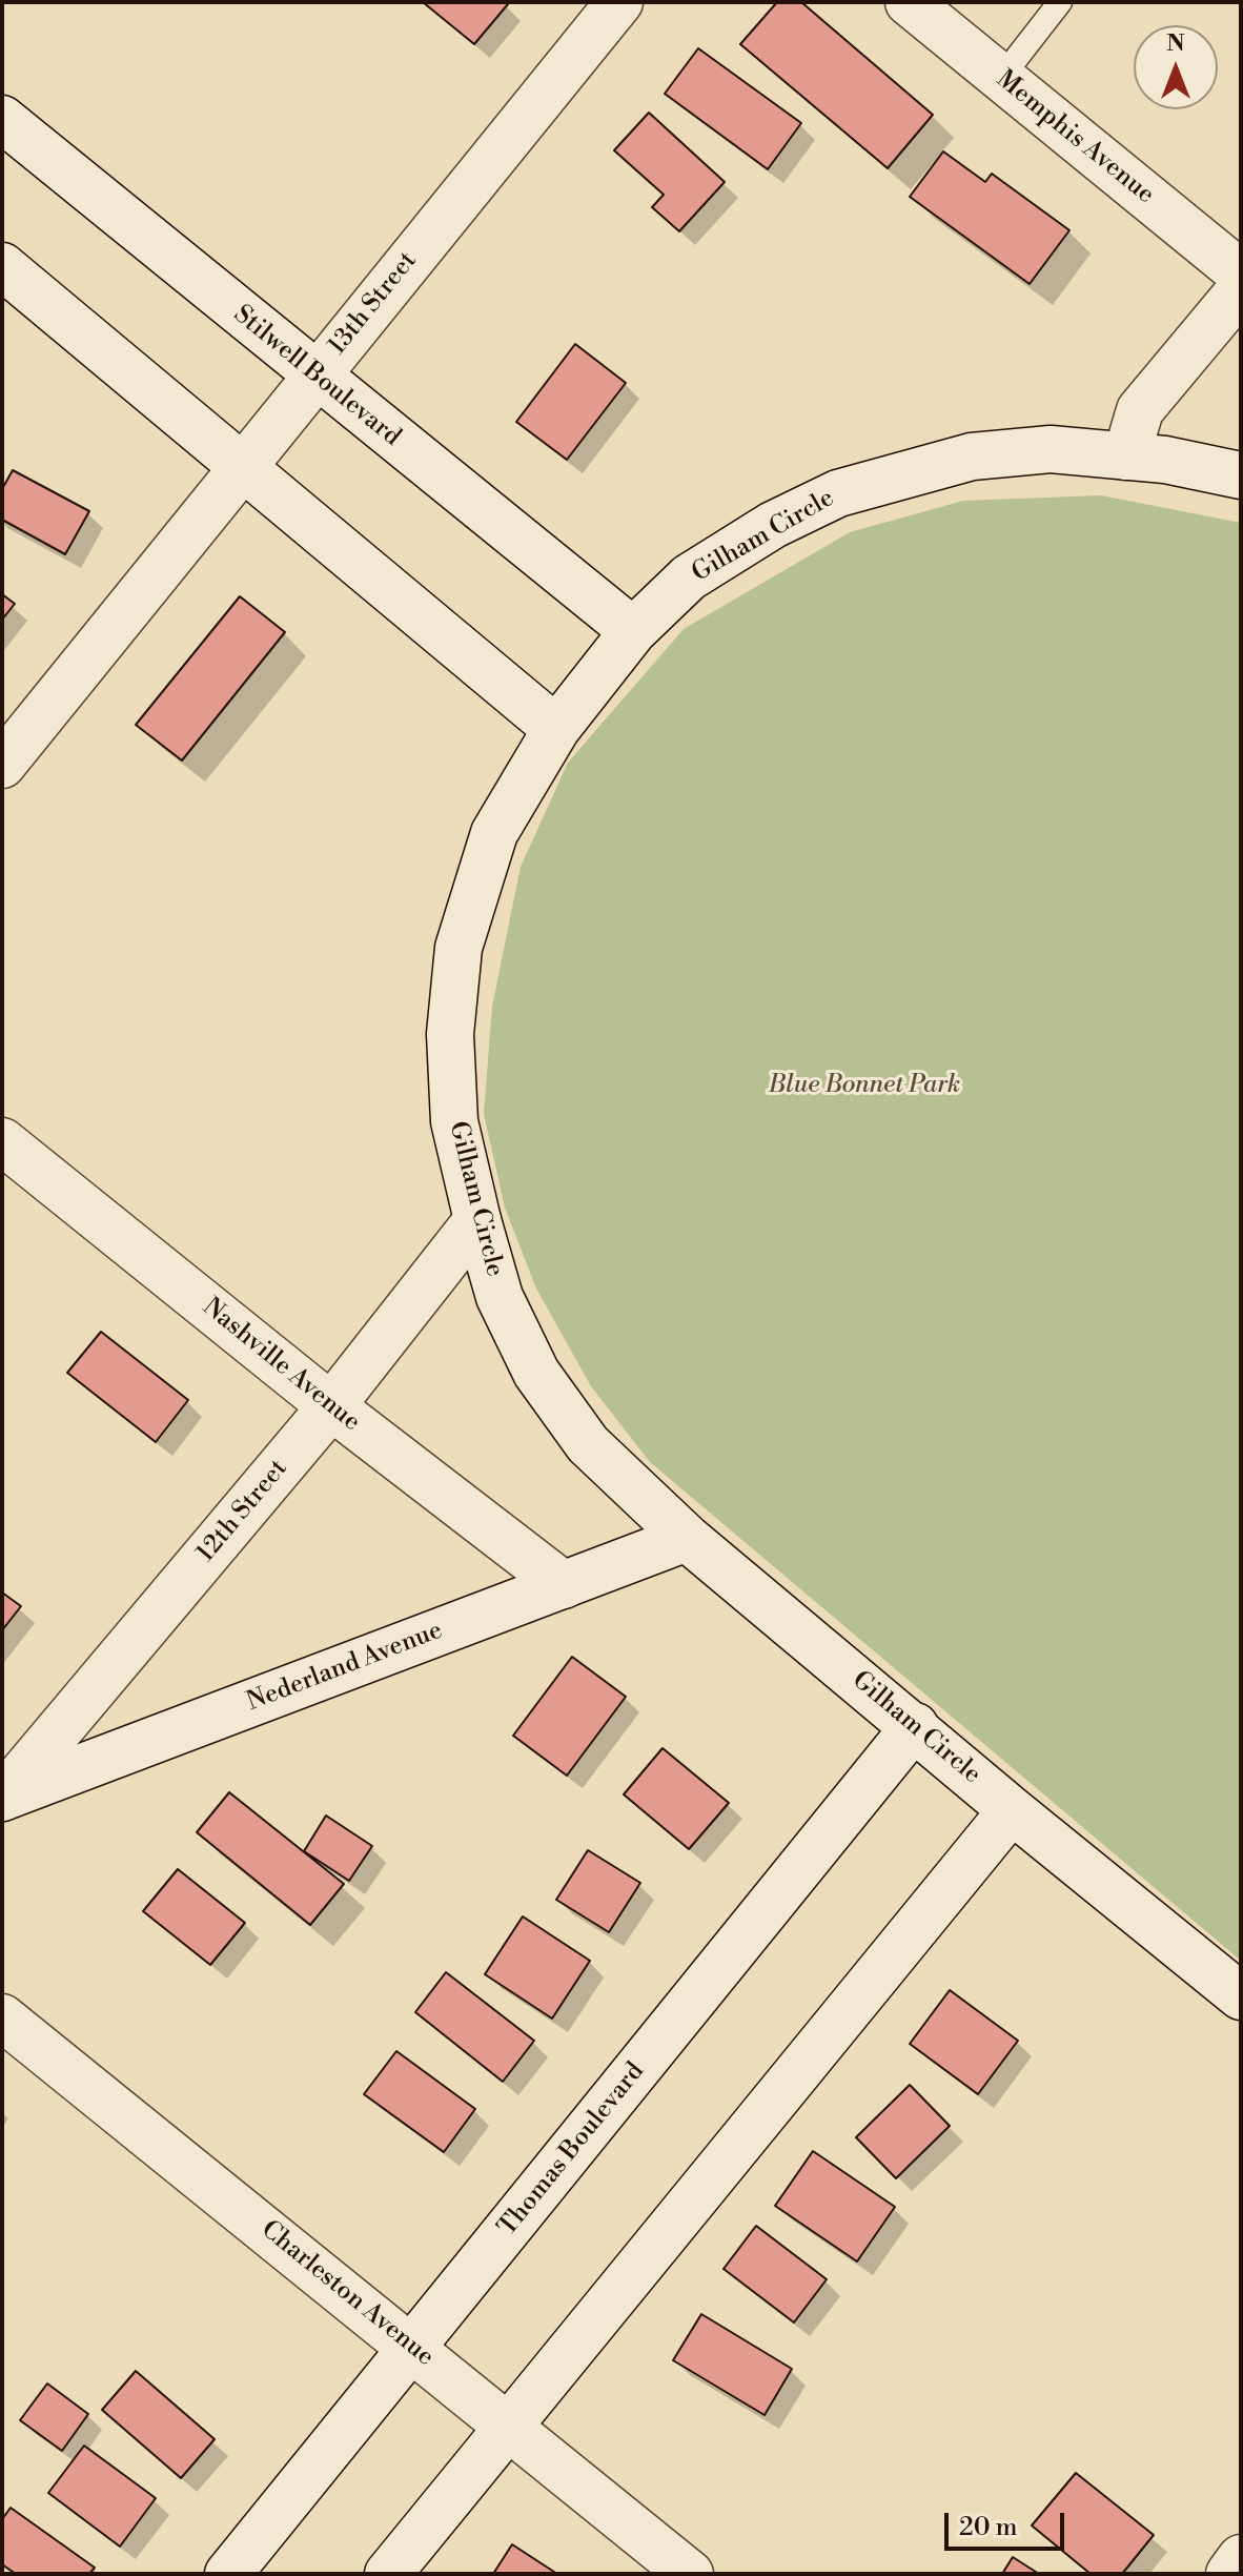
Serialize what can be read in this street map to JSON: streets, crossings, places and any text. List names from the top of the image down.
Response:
{
  "streets": {
    "street": [
      "Memphis Avenue",
      "13th Street",
      "Stilwell Boulevard",
      "Gilham Circle",
      "Nashville Avenue",
      "12th Street",
      "Nederland Avenue",
      "Thomas Boulevard",
      "Charleston Avenue"
    ]
  },
  "crossings": [
    ["13th Street", "Stilwell Boulevard"],
    ["Stilwell Boulevard", "Gilham Circle"],
    ["Gilham Circle", "12th Street"],
    ["Gilham Circle", "Nederland Avenue"],
    ["Gilham Circle", "Thomas Boulevard"],
    ["Nashville Avenue", "12th Street"],
    ["Nashville Avenue", "Nederland Avenue"],
    ["12th Street", "Nederland Avenue"],
    ["Thomas Boulevard", "Charleston Avenue"]
  ],
  "parks": ["Blue Bonnet Park"],
  "scale_bar": "20 m",
  "north": "top"
}
